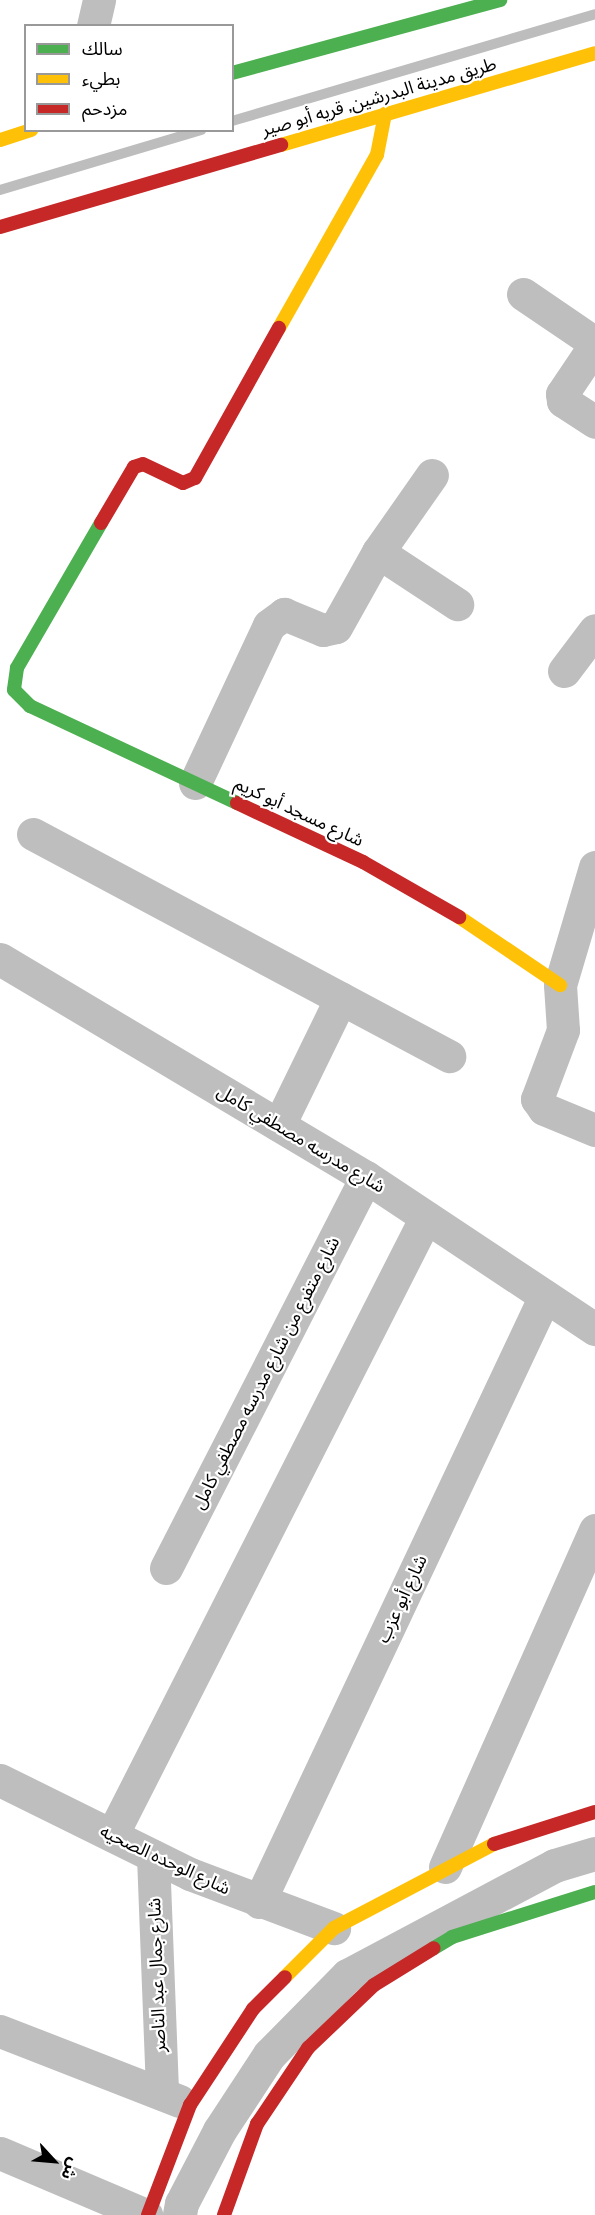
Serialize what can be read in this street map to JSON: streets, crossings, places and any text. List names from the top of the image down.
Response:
{
  "streets": {
    "street": [
      "طريق مدينة البدرشين, قريه أبو صير",
      "شارع مسجد أبو كريم",
      "شارع مدرسه مصطفي كامل",
      "شارع متفرع من شارع مدرسه مصطفي كامل",
      "شارع أبو عزب",
      "شارع الوحده الصحيه",
      "شارع جمال عبد الناصر"
    ]
  },
  "crossings": [
    ["طريق مدينة البدرشين, قريه أبو صير", "شارع مسجد أبو كريم"],
    ["شارع مدرسه مصطفي كامل", "شارع متفرع من شارع مدرسه مصطفي كامل"],
    ["شارع مدرسه مصطفي كامل", "شارع أبو عزب"],
    ["شارع أبو عزب", "شارع الوحده الصحيه"],
    ["شارع الوحده الصحيه", "شارع جمال عبد الناصر"]
  ],
  "legend": ["سالك", "بطيء", "مزدحم"],
  "north": "bottom right"
}
